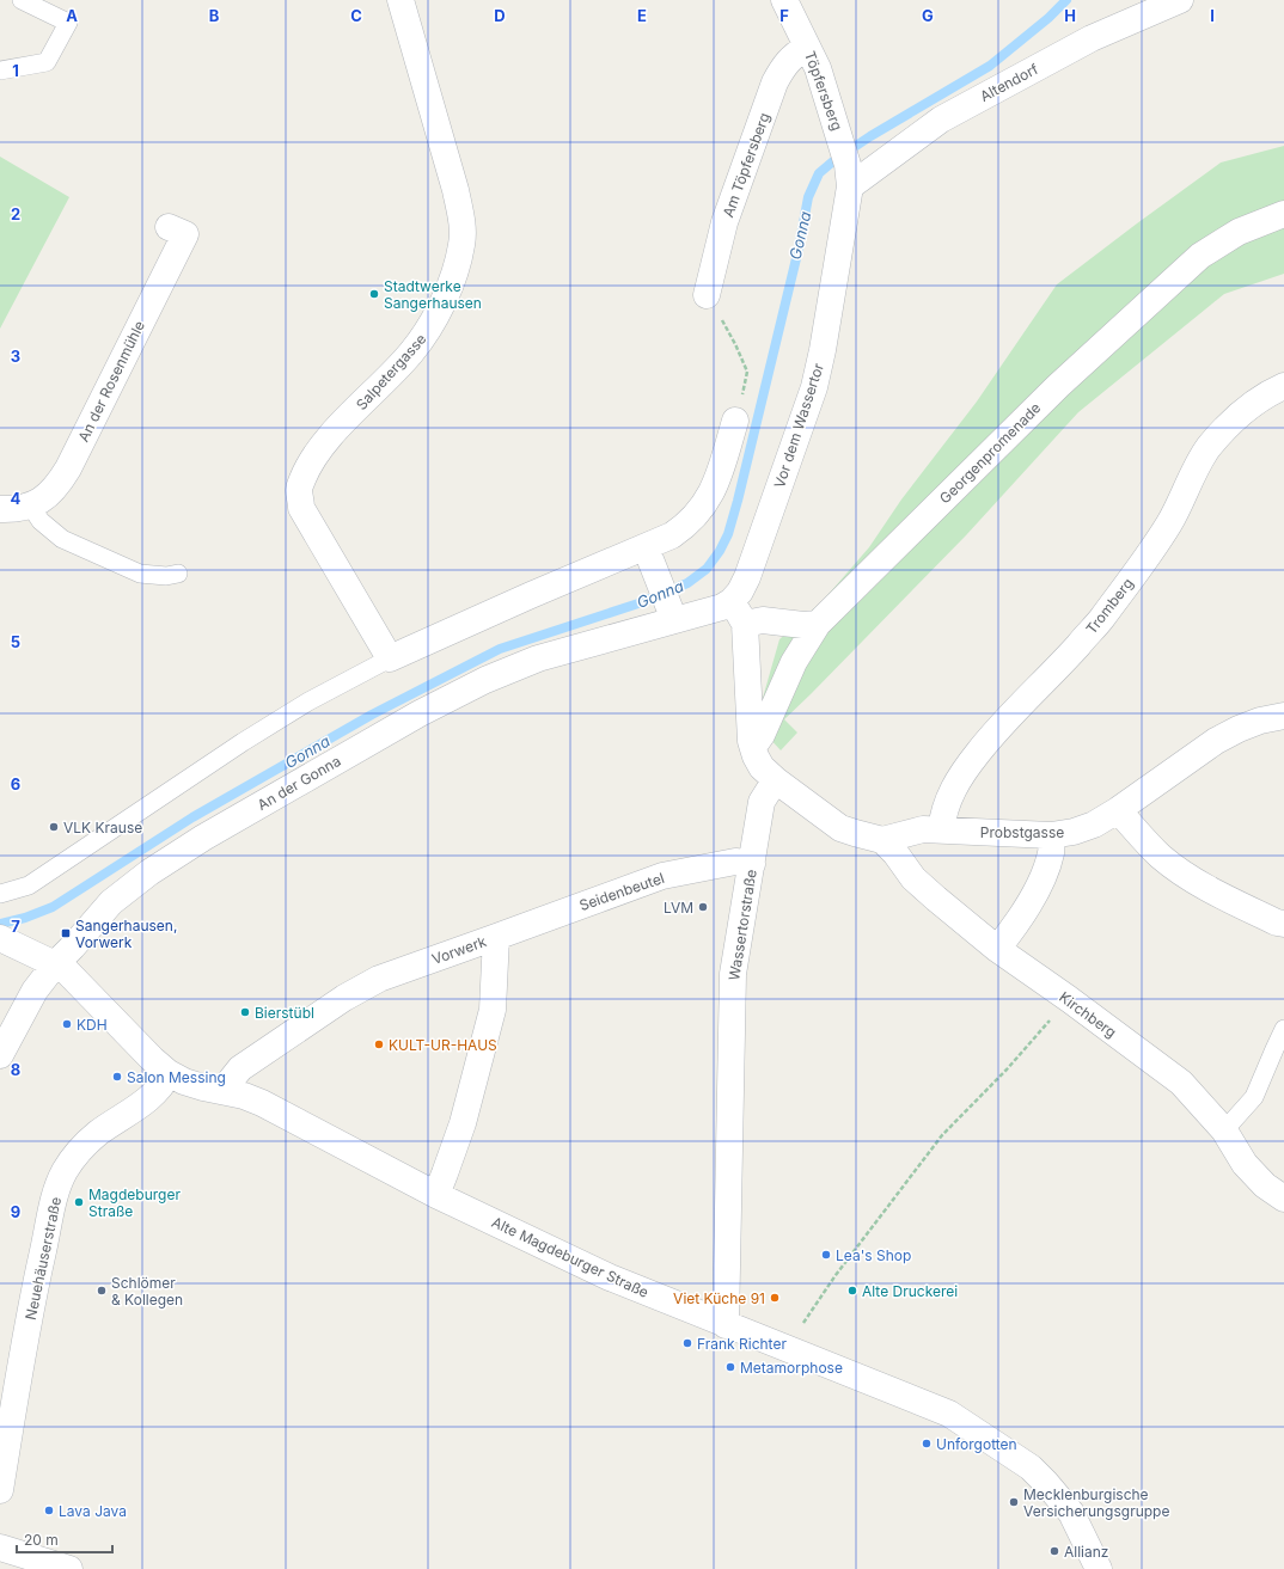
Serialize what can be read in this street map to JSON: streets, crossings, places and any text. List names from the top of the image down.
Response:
{
  "streets": {
    "street": [
      "Altendorf",
      "Töpfersberg",
      "Am Töpfersberg",
      "Salpetergasse",
      "An der Rosenmühle",
      "Vor dem Wassertor",
      "Georgenpromenade",
      "Tromberg",
      "An der Gonna",
      "Probstgasse",
      "Seidenbeutel",
      "Wassertorstraße",
      "Vorwerk",
      "Kirchberg",
      "Alte Magdeburger Straße",
      "Neuehäuserstraße"
    ]
  },
  "crossings": [
    ["Altendorf", "Töpfersberg"],
    ["Altendorf", "Vor dem Wassertor"],
    ["Töpfersberg", "Am Töpfersberg"],
    ["Töpfersberg", "Vor dem Wassertor"],
    ["Vor dem Wassertor", "An der Gonna"],
    ["Tromberg", "Probstgasse"],
    ["An der Gonna", "Alte Magdeburger Straße"],
    ["Probstgasse", "Wassertorstraße"],
    ["Probstgasse", "Kirchberg"],
    ["Seidenbeutel", "Wassertorstraße"],
    ["Seidenbeutel", "Vorwerk"],
    ["Wassertorstraße", "Alte Magdeburger Straße"],
    ["Vorwerk", "Alte Magdeburger Straße"],
    ["Alte Magdeburger Straße", "Neuehäuserstraße"]
  ],
  "water": ["Gonna"],
  "places": {
    "other": [
      "Stadtwerke Sangerhausen",
      "VLK Krause",
      "LVM",
      "Bierstübl",
      "KDH",
      "KULT-UR-HAUS",
      "Salon Messing",
      "Magdeburger Straße",
      "Lea's Shop",
      "Schlömer & Kollegen",
      "Alte Druckerei",
      "Viet Küche 91",
      "Frank Richter",
      "Metamorphose",
      "Unforgotten",
      "Mecklenburgische Versicherungsgruppe",
      "Lava Java",
      "Allianz"
    ],
    "transit": ["Sangerhausen, Vorwerk"]
  },
  "scale_bar": "20 m",
  "grid": {
    "columns": [
      "A",
      "B",
      "C",
      "D",
      "E",
      "F",
      "G",
      "H",
      "I"
    ],
    "rows": [
      "1",
      "2",
      "3",
      "4",
      "5",
      "6",
      "7",
      "8",
      "9"
    ]
  }
}
